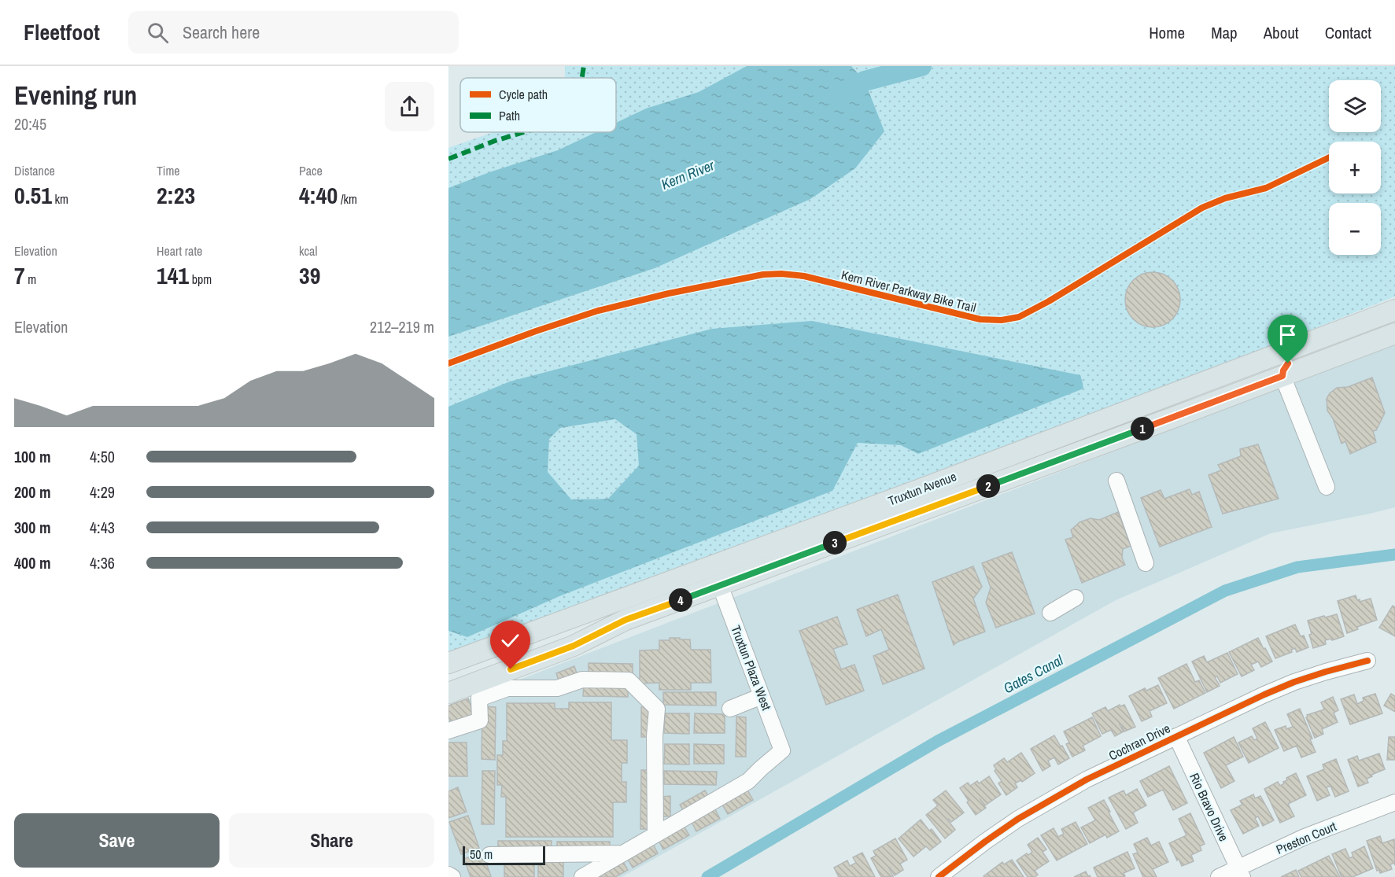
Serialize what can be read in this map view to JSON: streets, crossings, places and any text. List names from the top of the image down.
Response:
{
  "streets": {
    "main road": ["Truxtun Avenue"],
    "street": [
      "Truxtun Plaza West",
      "Cochran Drive",
      "Rio Bravo Drive",
      "Preston Court"
    ],
    "cycle path": ["Kern River Parkway Bike Trail"]
  },
  "crossings": [
    ["Truxtun Avenue", "Truxtun Plaza West"],
    ["Cochran Drive", "Rio Bravo Drive"],
    ["Rio Bravo Drive", "Preston Court"]
  ],
  "water": ["Kern River", "Gates Canal"],
  "legend": ["Cycle path", "Path"],
  "scale_bar": "50 m",
  "page": {
    "header": "Fleetfoot",
    "search": "Search here",
    "nav": [
      "Home",
      "Map",
      "About",
      "Contact"
    ],
    "heading": ["Evening run", "20:45"],
    "map_buttons": ["+", "−"],
    "stats": [
      ["Distance", "0.51 km"],
      ["Time", "2:23"],
      ["Pace", "4:40 /km"],
      ["Elevation", "7 m"],
      ["Heart rate", "141 bpm"],
      ["kcal", "39"]
    ],
    "chart": ["Elevation", "212–219 m"],
    "pins": [
      "1",
      "2",
      "3",
      "4"
    ],
    "list": [
      {
        "name": "100 m",
        "note": "4:50"
      },
      {
        "name": "200 m",
        "note": "4:29"
      },
      {
        "name": "300 m",
        "note": "4:43"
      },
      {
        "name": "400 m",
        "note": "4:36"
      }
    ],
    "buttons": ["Save", "Share"],
    "scale": "50 m"
  }
}
